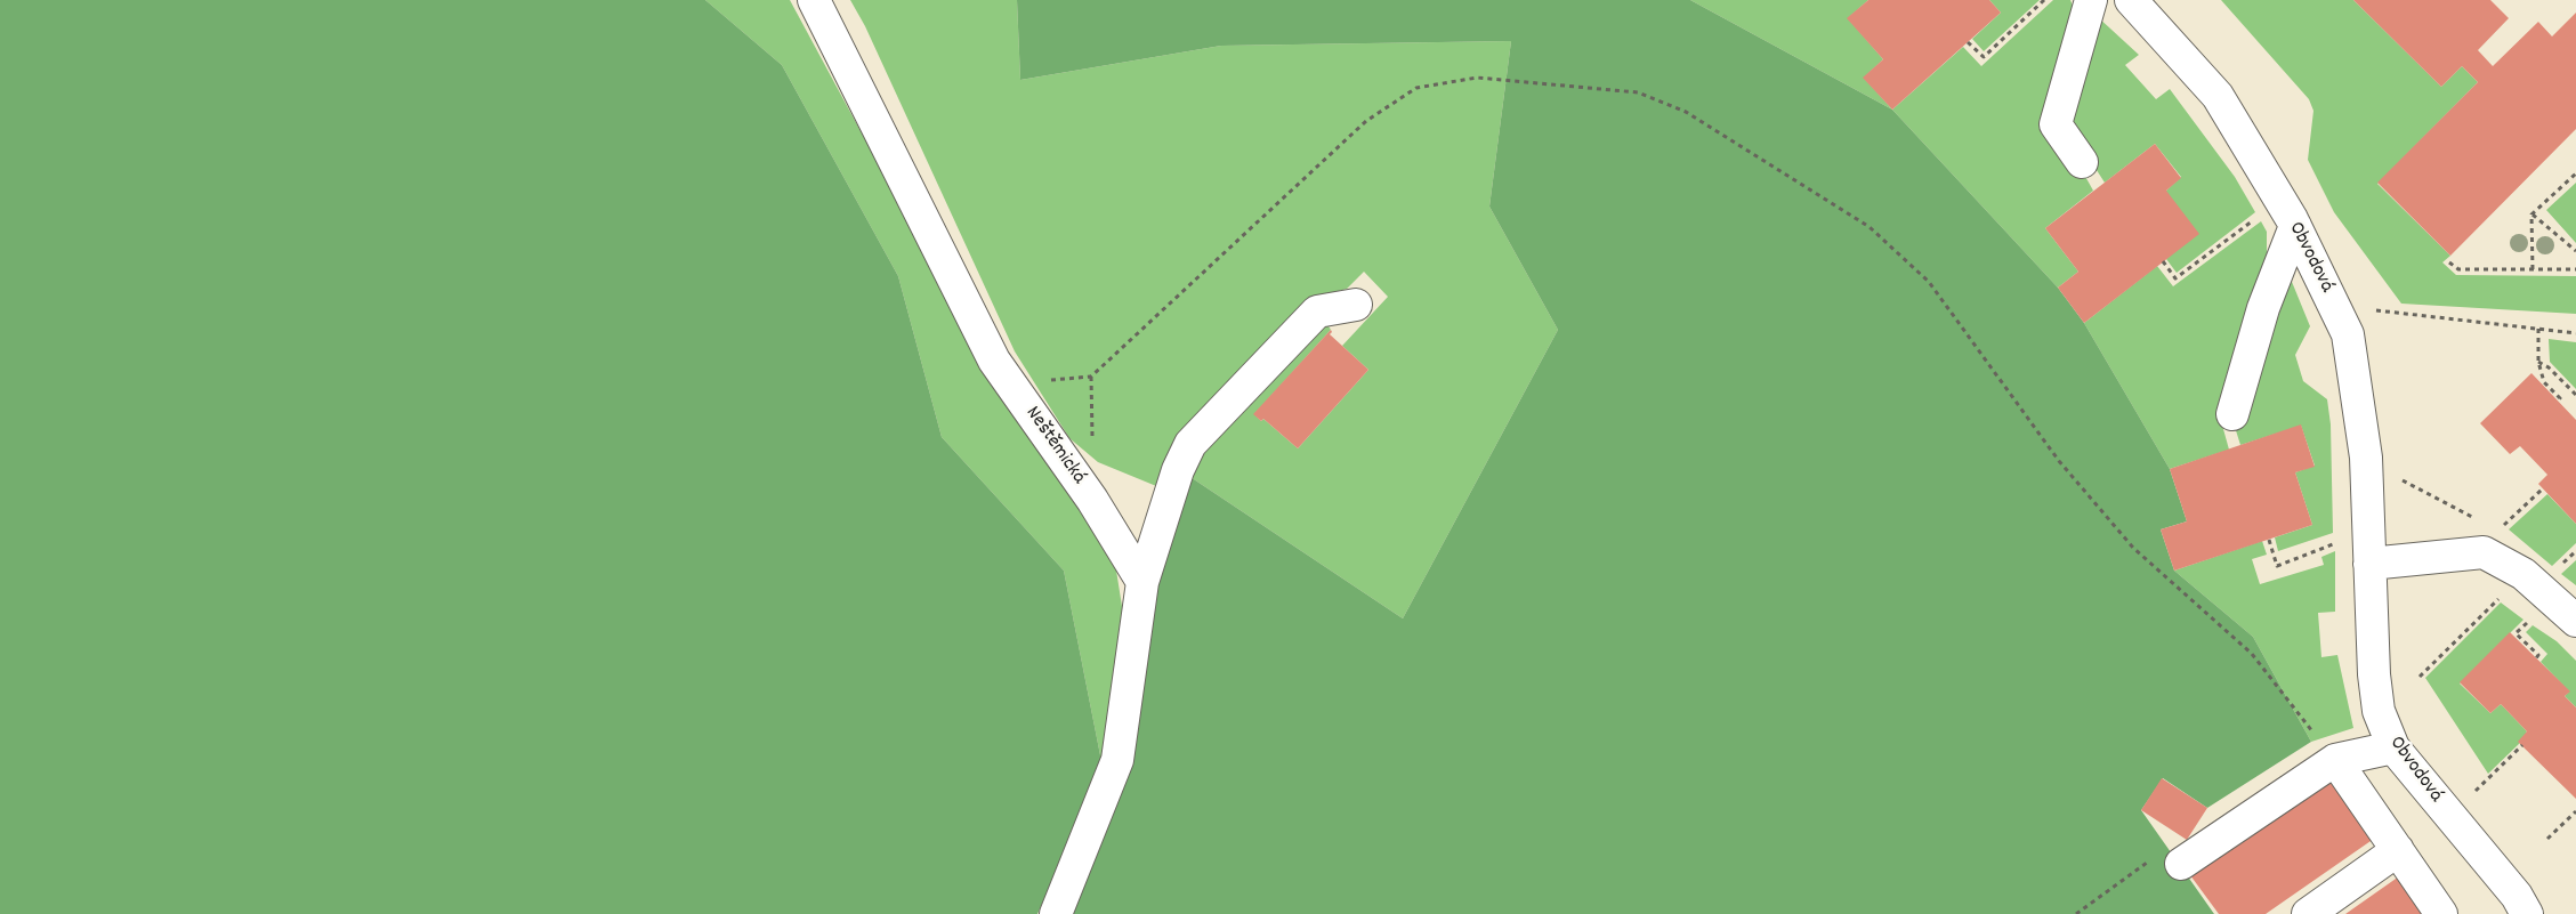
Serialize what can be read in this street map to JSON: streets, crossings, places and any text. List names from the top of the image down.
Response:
{
  "streets": {
    "street": ["Obvodová", "Neštěmická"]
  }
}
